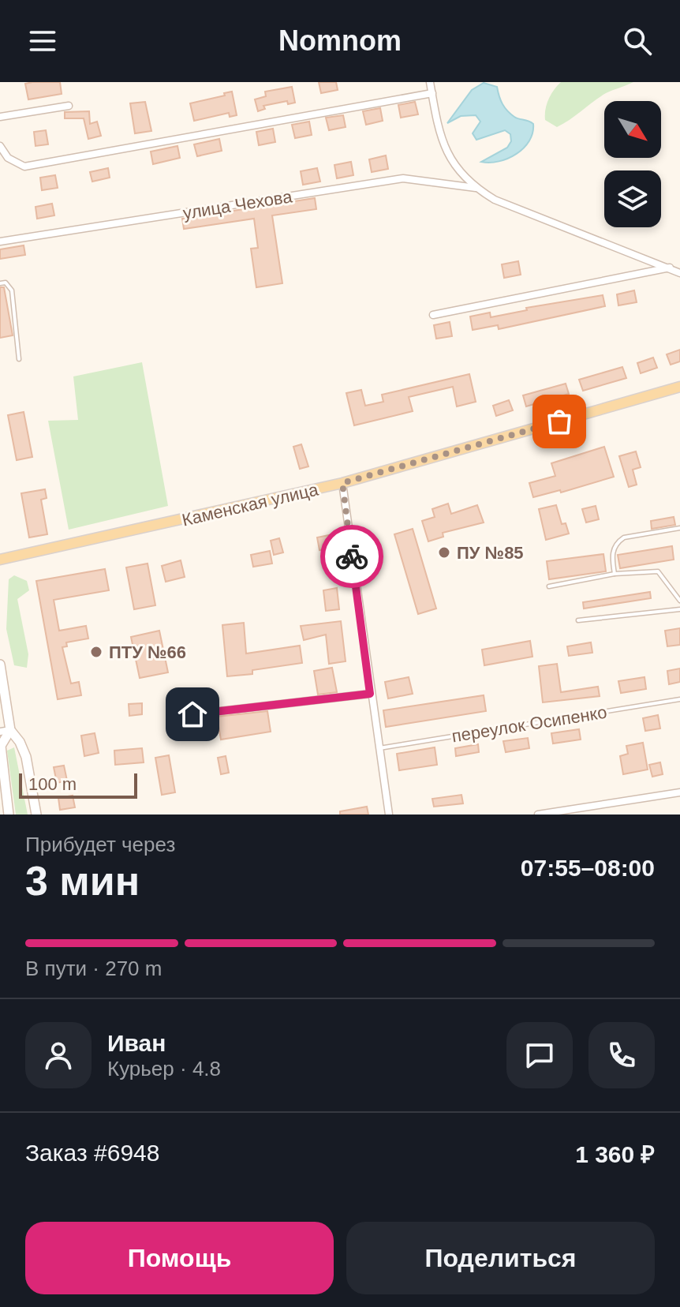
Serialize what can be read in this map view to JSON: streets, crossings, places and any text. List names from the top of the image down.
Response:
{
  "streets": {
    "main road": ["Каменская улица"],
    "street": ["улица Чехова"],
    "lane": ["переулок Осипенко"]
  },
  "places": ["ПУ №85", "ПТУ №66"],
  "scale_bar": "100 m",
  "north": "bottom right",
  "page": {
    "header": "Nomnom",
    "scale": "100 m",
    "heading": ["3 мин", "Прибудет через", "07:55–08:00"],
    "panel": [
      "Иван",
      "Курьер · 4.8",
      "Заказ #6948",
      "1 360 ₽"
    ],
    "bar": "В пути · 270 m",
    "buttons": ["Помощь", "Поделиться"]
  }
}
